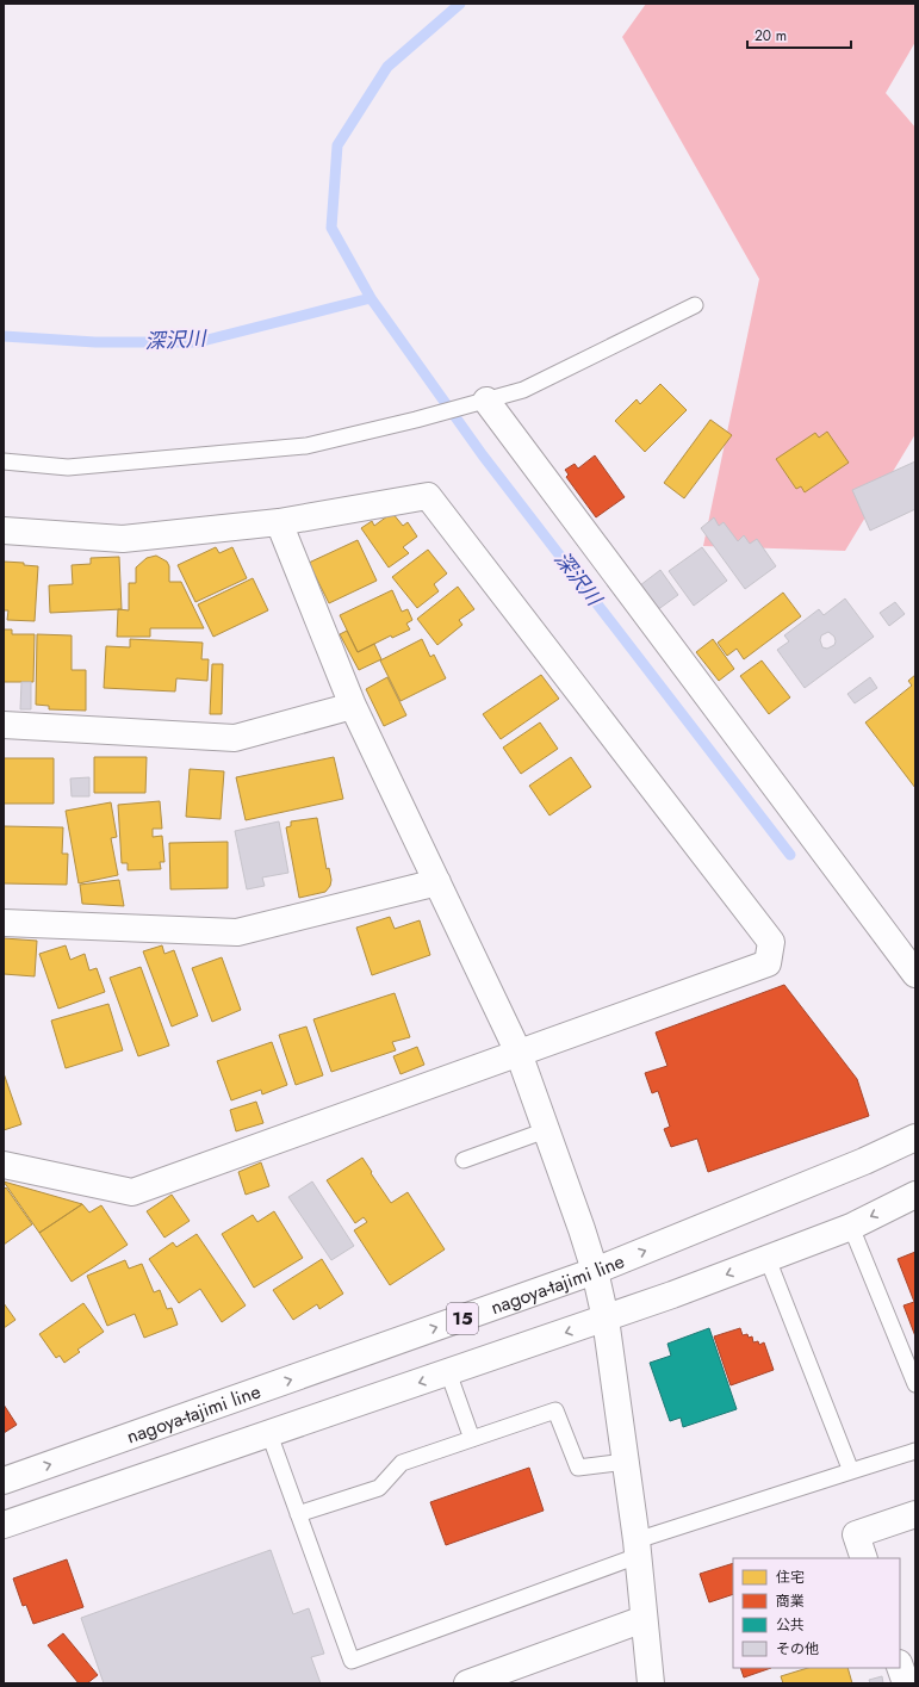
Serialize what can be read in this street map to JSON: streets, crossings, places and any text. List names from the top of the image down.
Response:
{
  "streets": {
    "street": ["nagoya-tajimi line", "15"]
  },
  "water": ["深沢川"],
  "legend": [
    "住宅",
    "商業",
    "公共",
    "その他"
  ],
  "scale_bar": "20 m"
}
